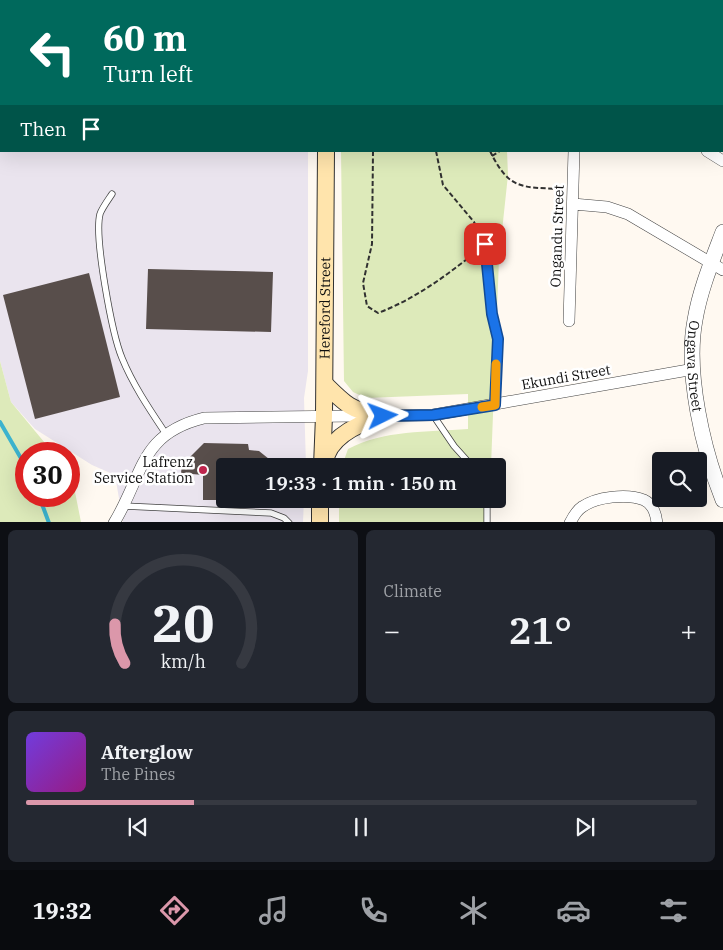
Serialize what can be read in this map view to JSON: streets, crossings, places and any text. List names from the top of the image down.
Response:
{
  "streets": {
    "main road": ["Hereford Street"],
    "street": ["Ongandu Street", "Ongava Street", "Ekundi Street"]
  },
  "crossings": [
    ["Hereford Street", "Ekundi Street"],
    ["Ongava Street", "Ekundi Street"]
  ],
  "places": ["Lafrenz Service Station"],
  "page": {
    "turn": ["60 m", "Turn left"],
    "then": "Then",
    "limit": "30",
    "trip": "19:33 · 1 min · 150 m",
    "tile": "Climate",
    "heat": ["−", "21°", "+"],
    "song": ["Afterglow", "The Pines"],
    "tabs": "19:32",
    "gauge": ["20", "km/h"]
  }
}
